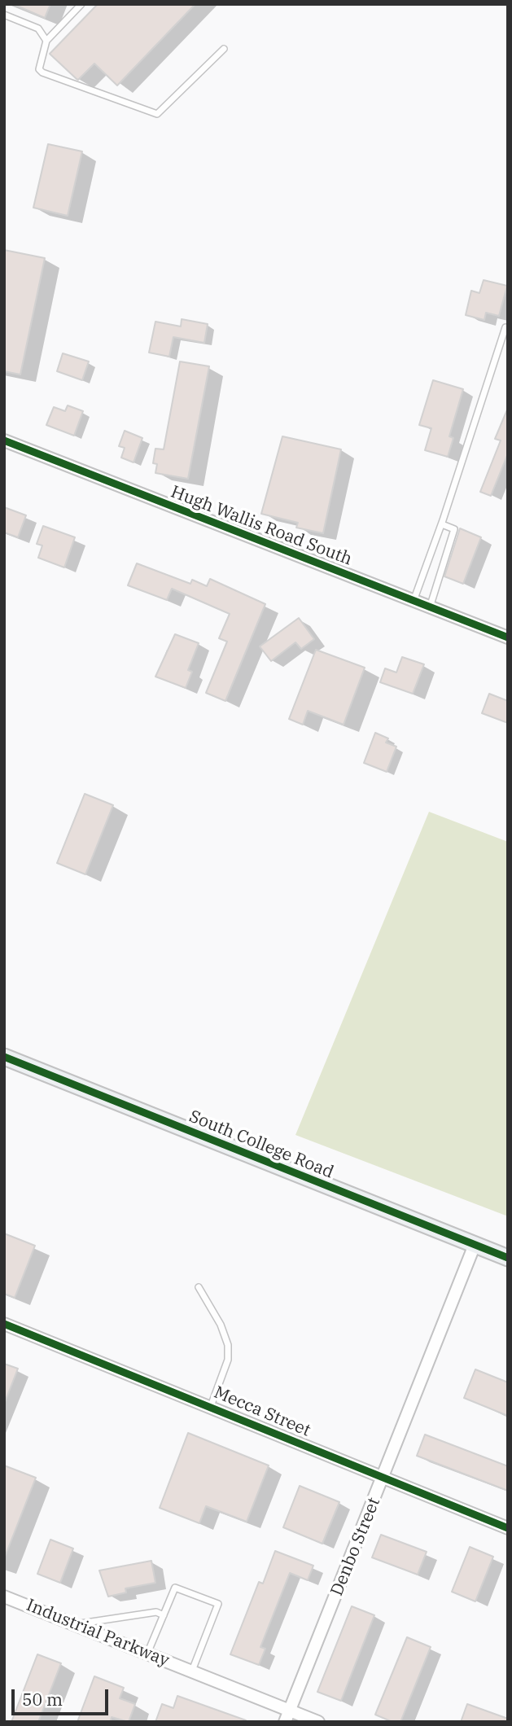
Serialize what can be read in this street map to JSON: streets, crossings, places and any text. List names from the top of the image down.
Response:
{
  "streets": {
    "street": [
      "Hugh Wallis Road South",
      "South College Road",
      "Mecca Street",
      "Denbo Street",
      "Industrial Parkway"
    ]
  },
  "crossings": [
    ["South College Road", "Denbo Street"],
    ["Mecca Street", "Denbo Street"],
    ["Denbo Street", "Industrial Parkway"]
  ],
  "scale_bar": "50 m"
}
